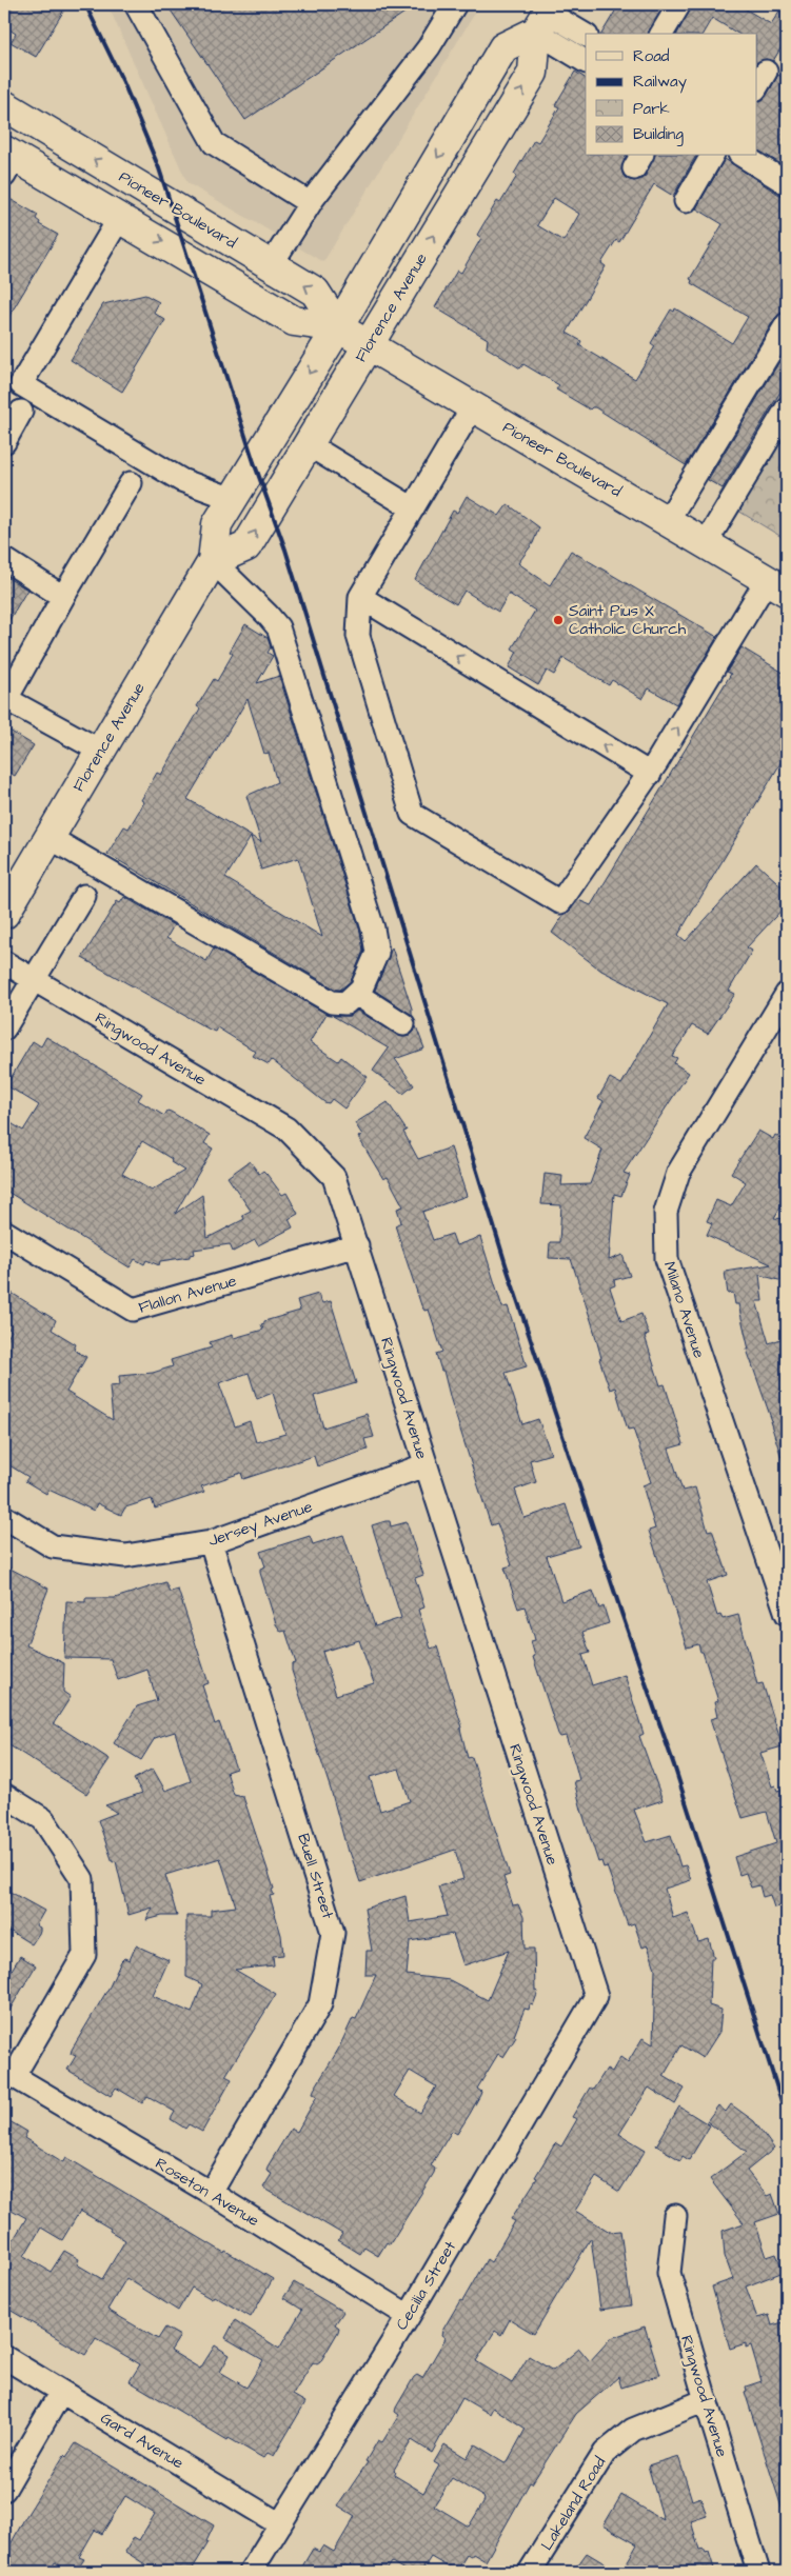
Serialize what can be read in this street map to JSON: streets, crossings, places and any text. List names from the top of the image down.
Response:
{
  "streets": {
    "main road": ["Pioneer Boulevard", "Florence Avenue"],
    "street": [
      "Ringwood Avenue",
      "Flallon Avenue",
      "Milano Avenue",
      "Jersey Avenue",
      "Buell Street",
      "Roseton Avenue",
      "Cecilia Street",
      "Gard Avenue",
      "Lakeland Road"
    ]
  },
  "crossings": [
    ["Pioneer Boulevard", "Florence Avenue"],
    ["Ringwood Avenue", "Flallon Avenue"],
    ["Ringwood Avenue", "Jersey Avenue"],
    ["Ringwood Avenue", "Cecilia Street"],
    ["Ringwood Avenue", "Lakeland Road"],
    ["Jersey Avenue", "Buell Street"],
    ["Buell Street", "Roseton Avenue"],
    ["Roseton Avenue", "Cecilia Street"],
    ["Cecilia Street", "Gard Avenue"]
  ],
  "places": ["Saint Pius X Catholic Church"],
  "legend": [
    "Road",
    "Railway",
    "Park",
    "Building"
  ]
}
